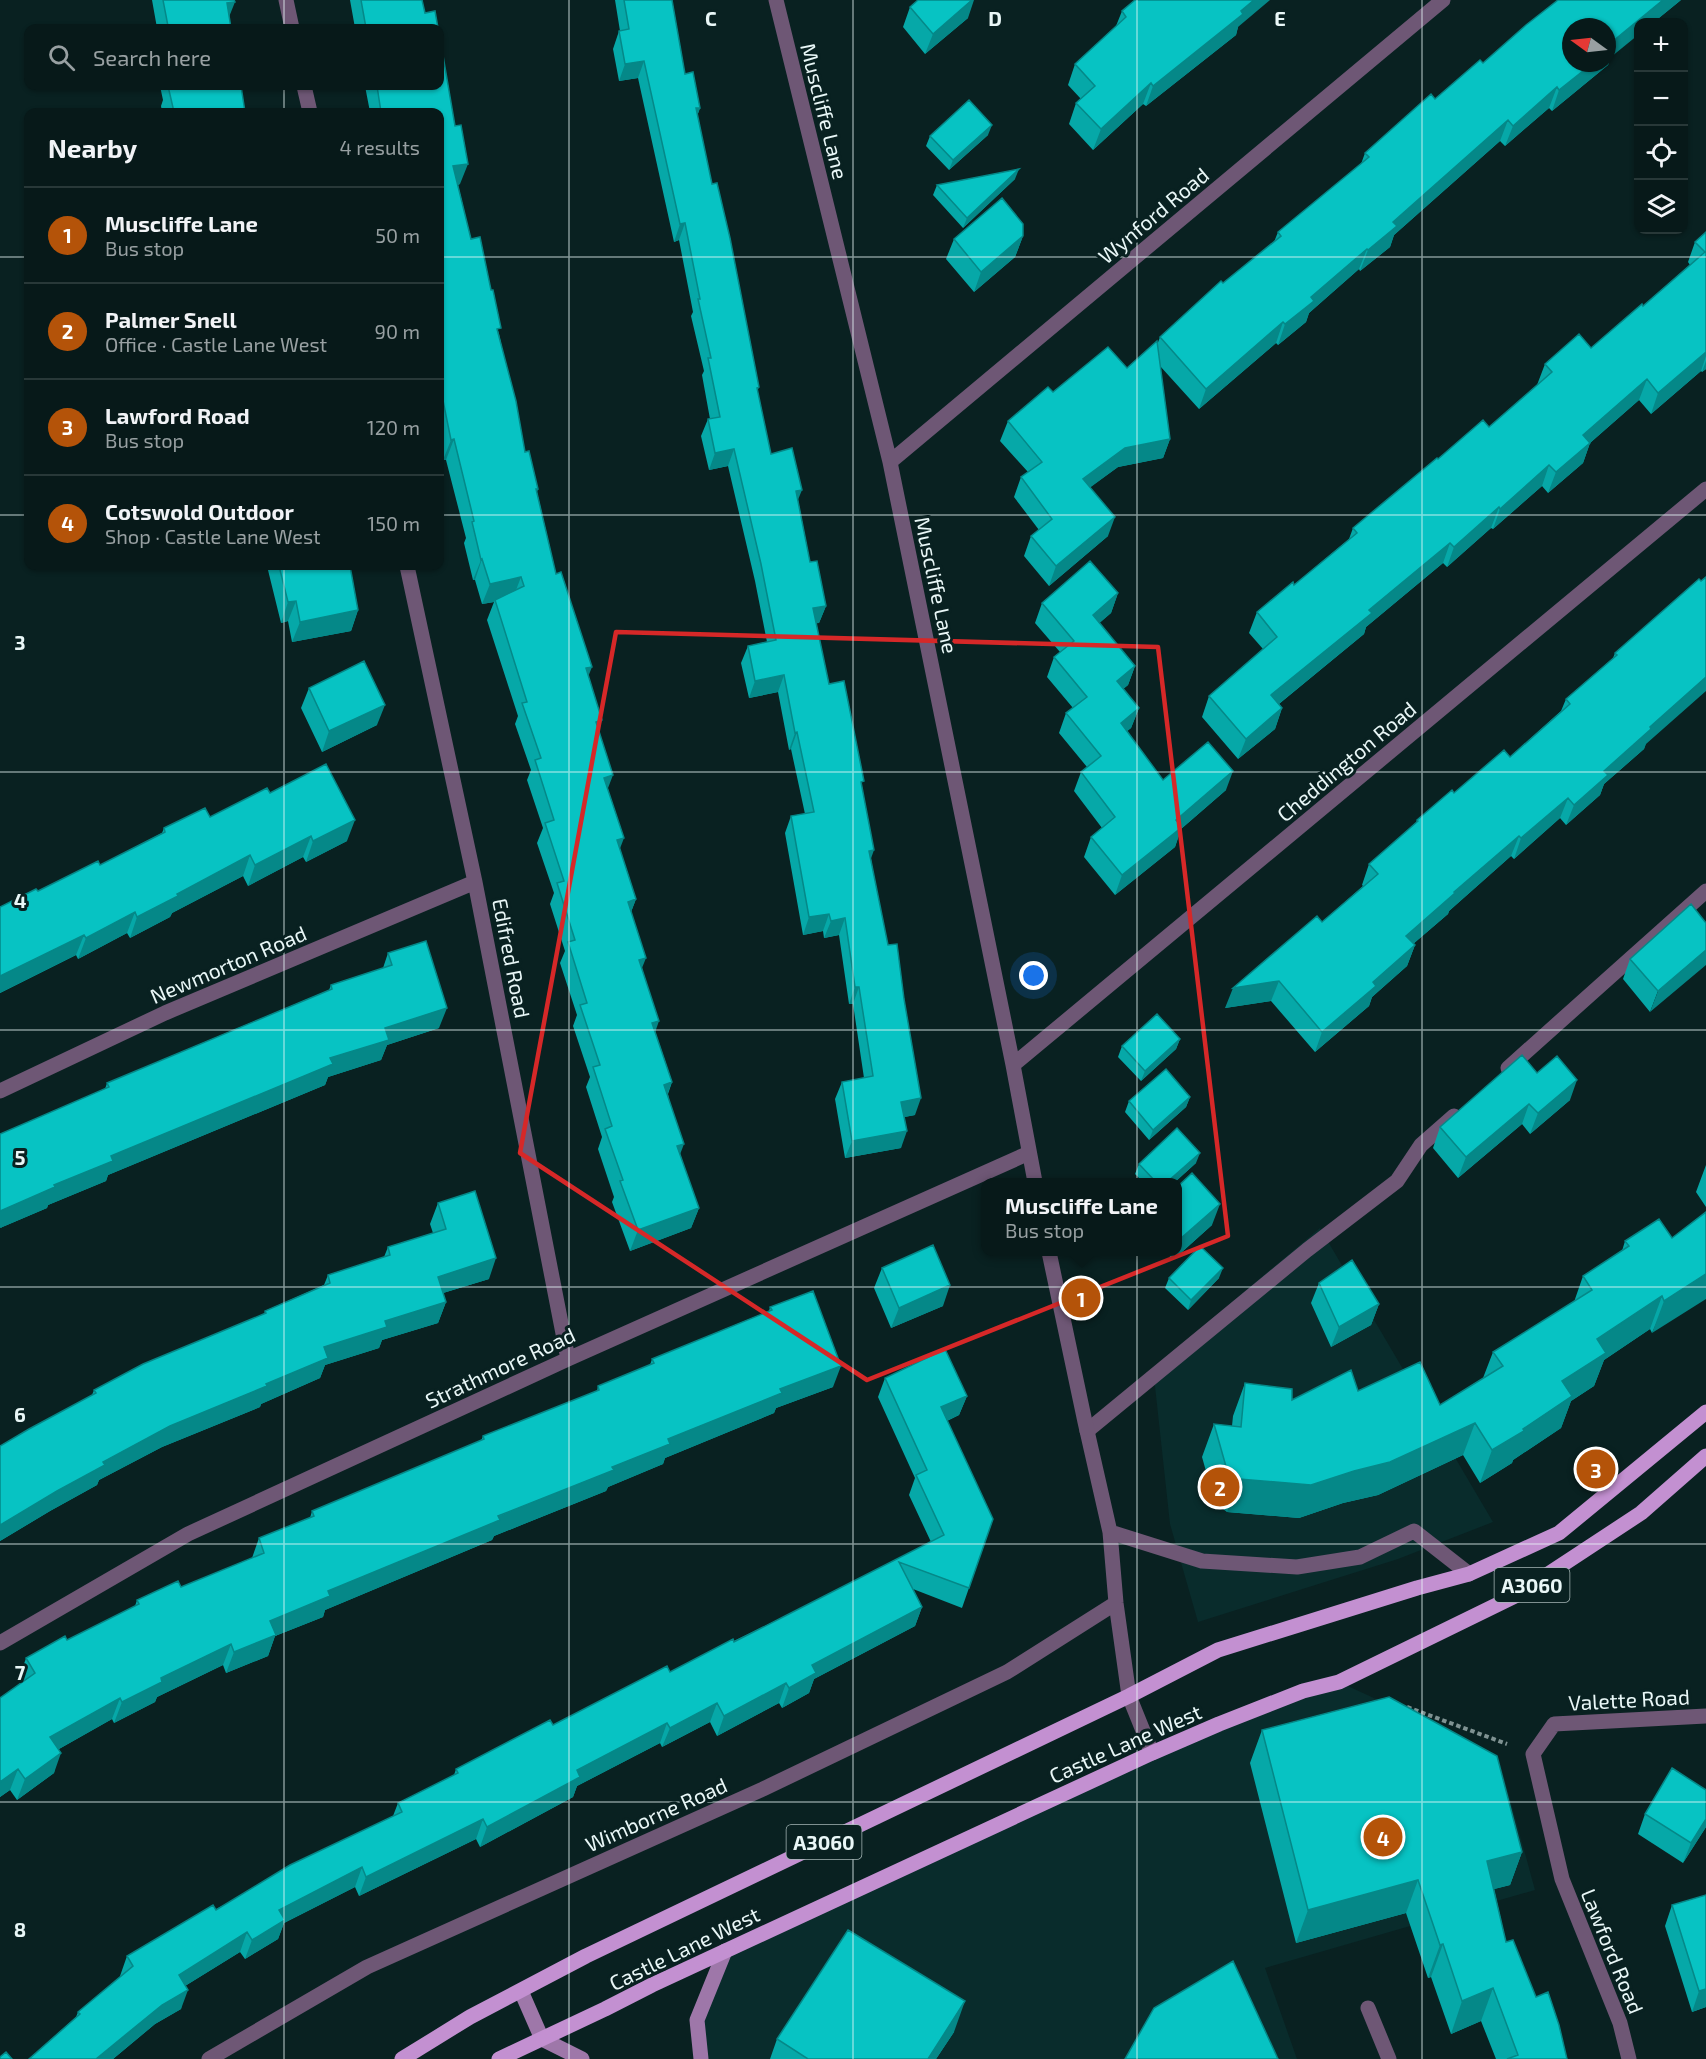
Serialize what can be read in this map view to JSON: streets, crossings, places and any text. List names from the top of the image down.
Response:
{
  "streets": {
    "main road": ["A3060", "Castle Lane West"],
    "street": [
      "Muscliffe Lane",
      "Wynford Road",
      "Cheddington Road",
      "Edifred Road",
      "Newmorton Road",
      "Strathmore Road",
      "Valette Road",
      "Wimborne Road",
      "Lawford Road"
    ]
  },
  "crossings": [
    ["Muscliffe Lane", "Wynford Road"],
    ["Muscliffe Lane", "Cheddington Road"],
    ["Muscliffe Lane", "Strathmore Road"],
    ["Edifred Road", "Newmorton Road"],
    ["Edifred Road", "Strathmore Road"],
    ["A3060", "Castle Lane West"],
    ["Valette Road", "Lawford Road"]
  ],
  "north": "left",
  "page": {
    "map_buttons": ["+", "−"],
    "search": "Search here",
    "heading": ["Nearby", "4 results"],
    "list": [
      {
        "mark": "1",
        "name": "Muscliffe Lane",
        "note": "Bus stop",
        "value": "50 m"
      },
      {
        "mark": "2",
        "name": "Palmer Snell",
        "note": "Office · Castle Lane West",
        "value": "90 m"
      },
      {
        "mark": "3",
        "name": "Lawford Road",
        "note": "Bus stop",
        "value": "120 m"
      },
      {
        "mark": "4",
        "name": "Cotswold Outdoor",
        "note": "Shop · Castle Lane West",
        "value": "150 m"
      }
    ],
    "popup": ["Muscliffe Lane", "Bus stop"],
    "pins": [
      "1",
      "3",
      "2",
      "4"
    ]
  },
  "grid": {
    "columns": ["C", "D", "E"],
    "rows": [
      "3",
      "4",
      "5",
      "6",
      "7",
      "8"
    ]
  }
}
